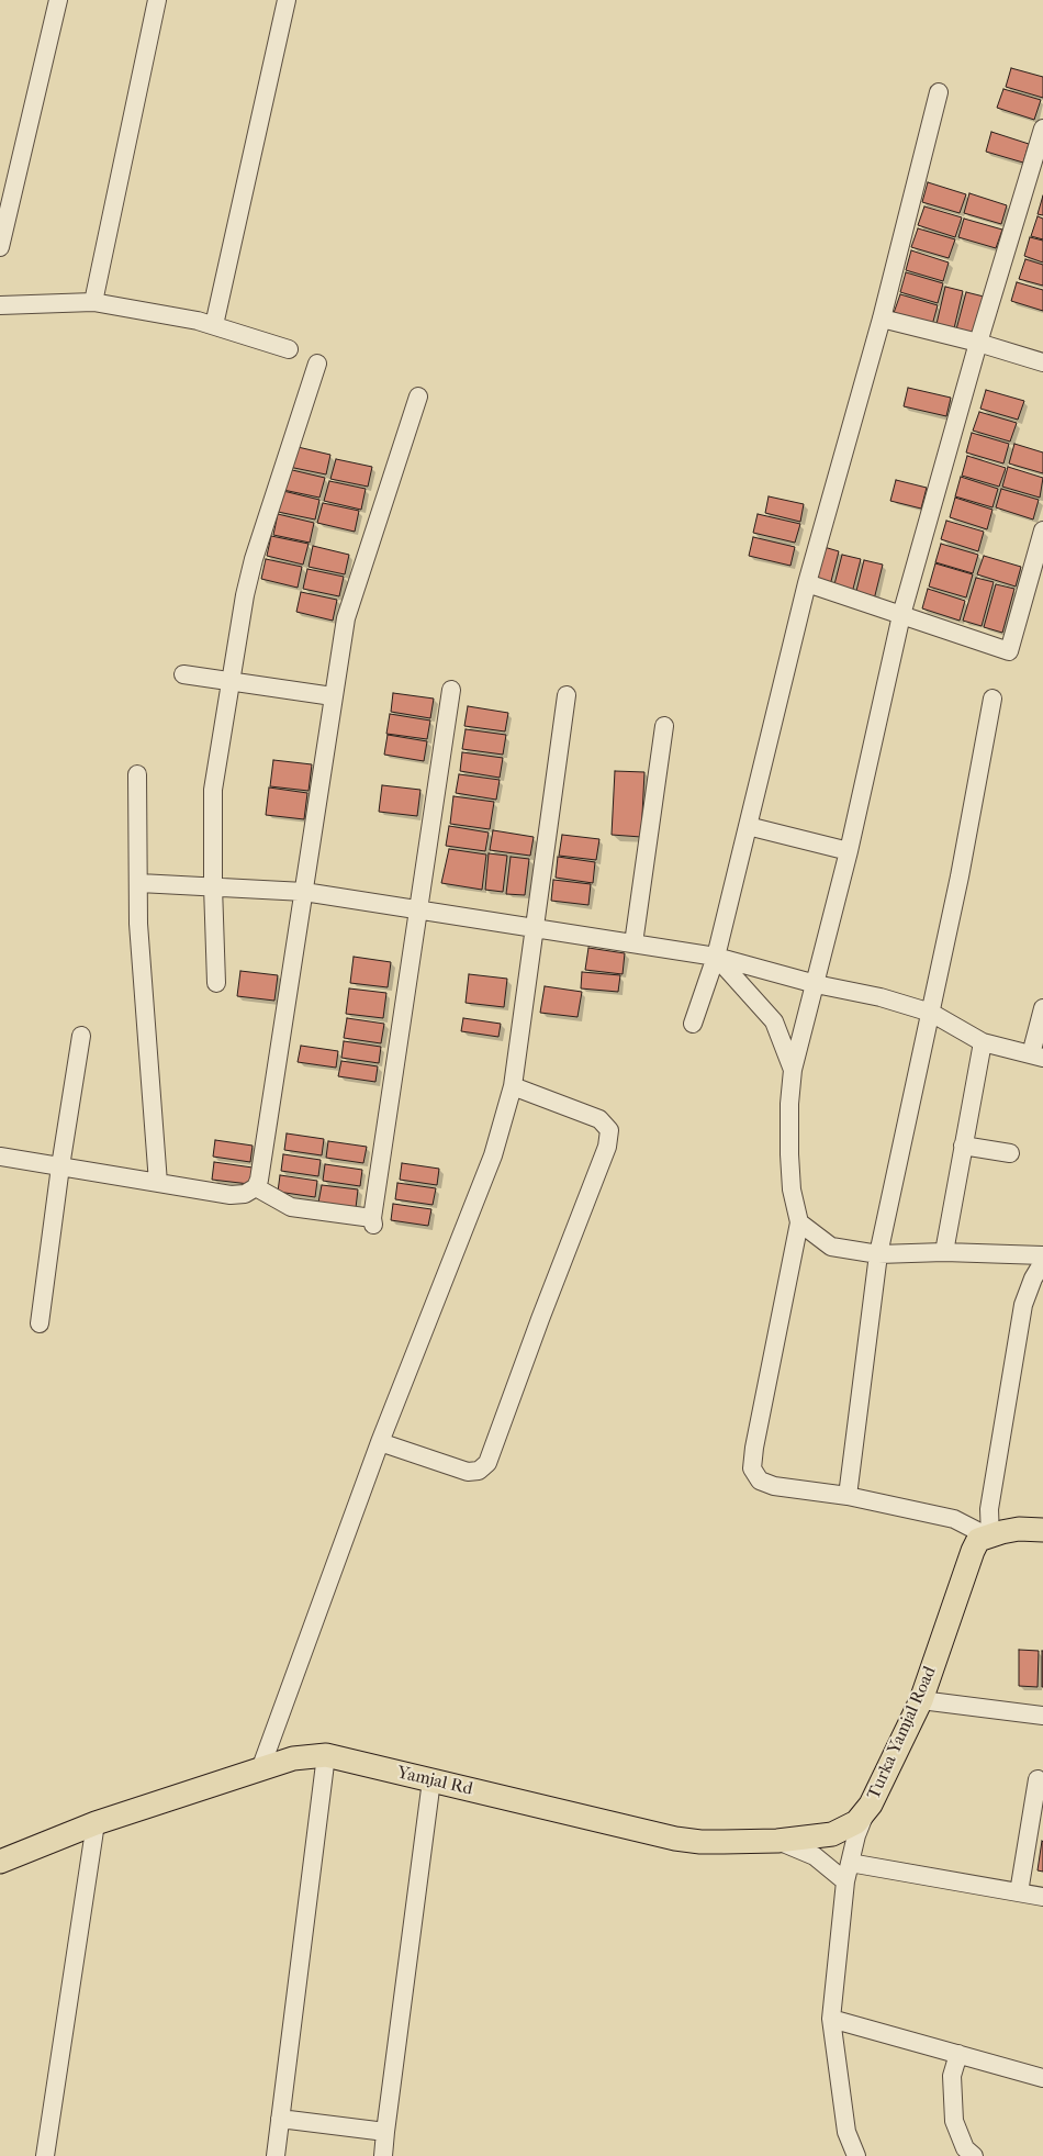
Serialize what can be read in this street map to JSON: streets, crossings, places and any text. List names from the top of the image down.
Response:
{
  "streets": {
    "main road": ["Turka Yamjal Road", "Yamjal Rd"]
  },
  "crossings": [
    ["Turka Yamjal Road", "Yamjal Rd"]
  ]
}
